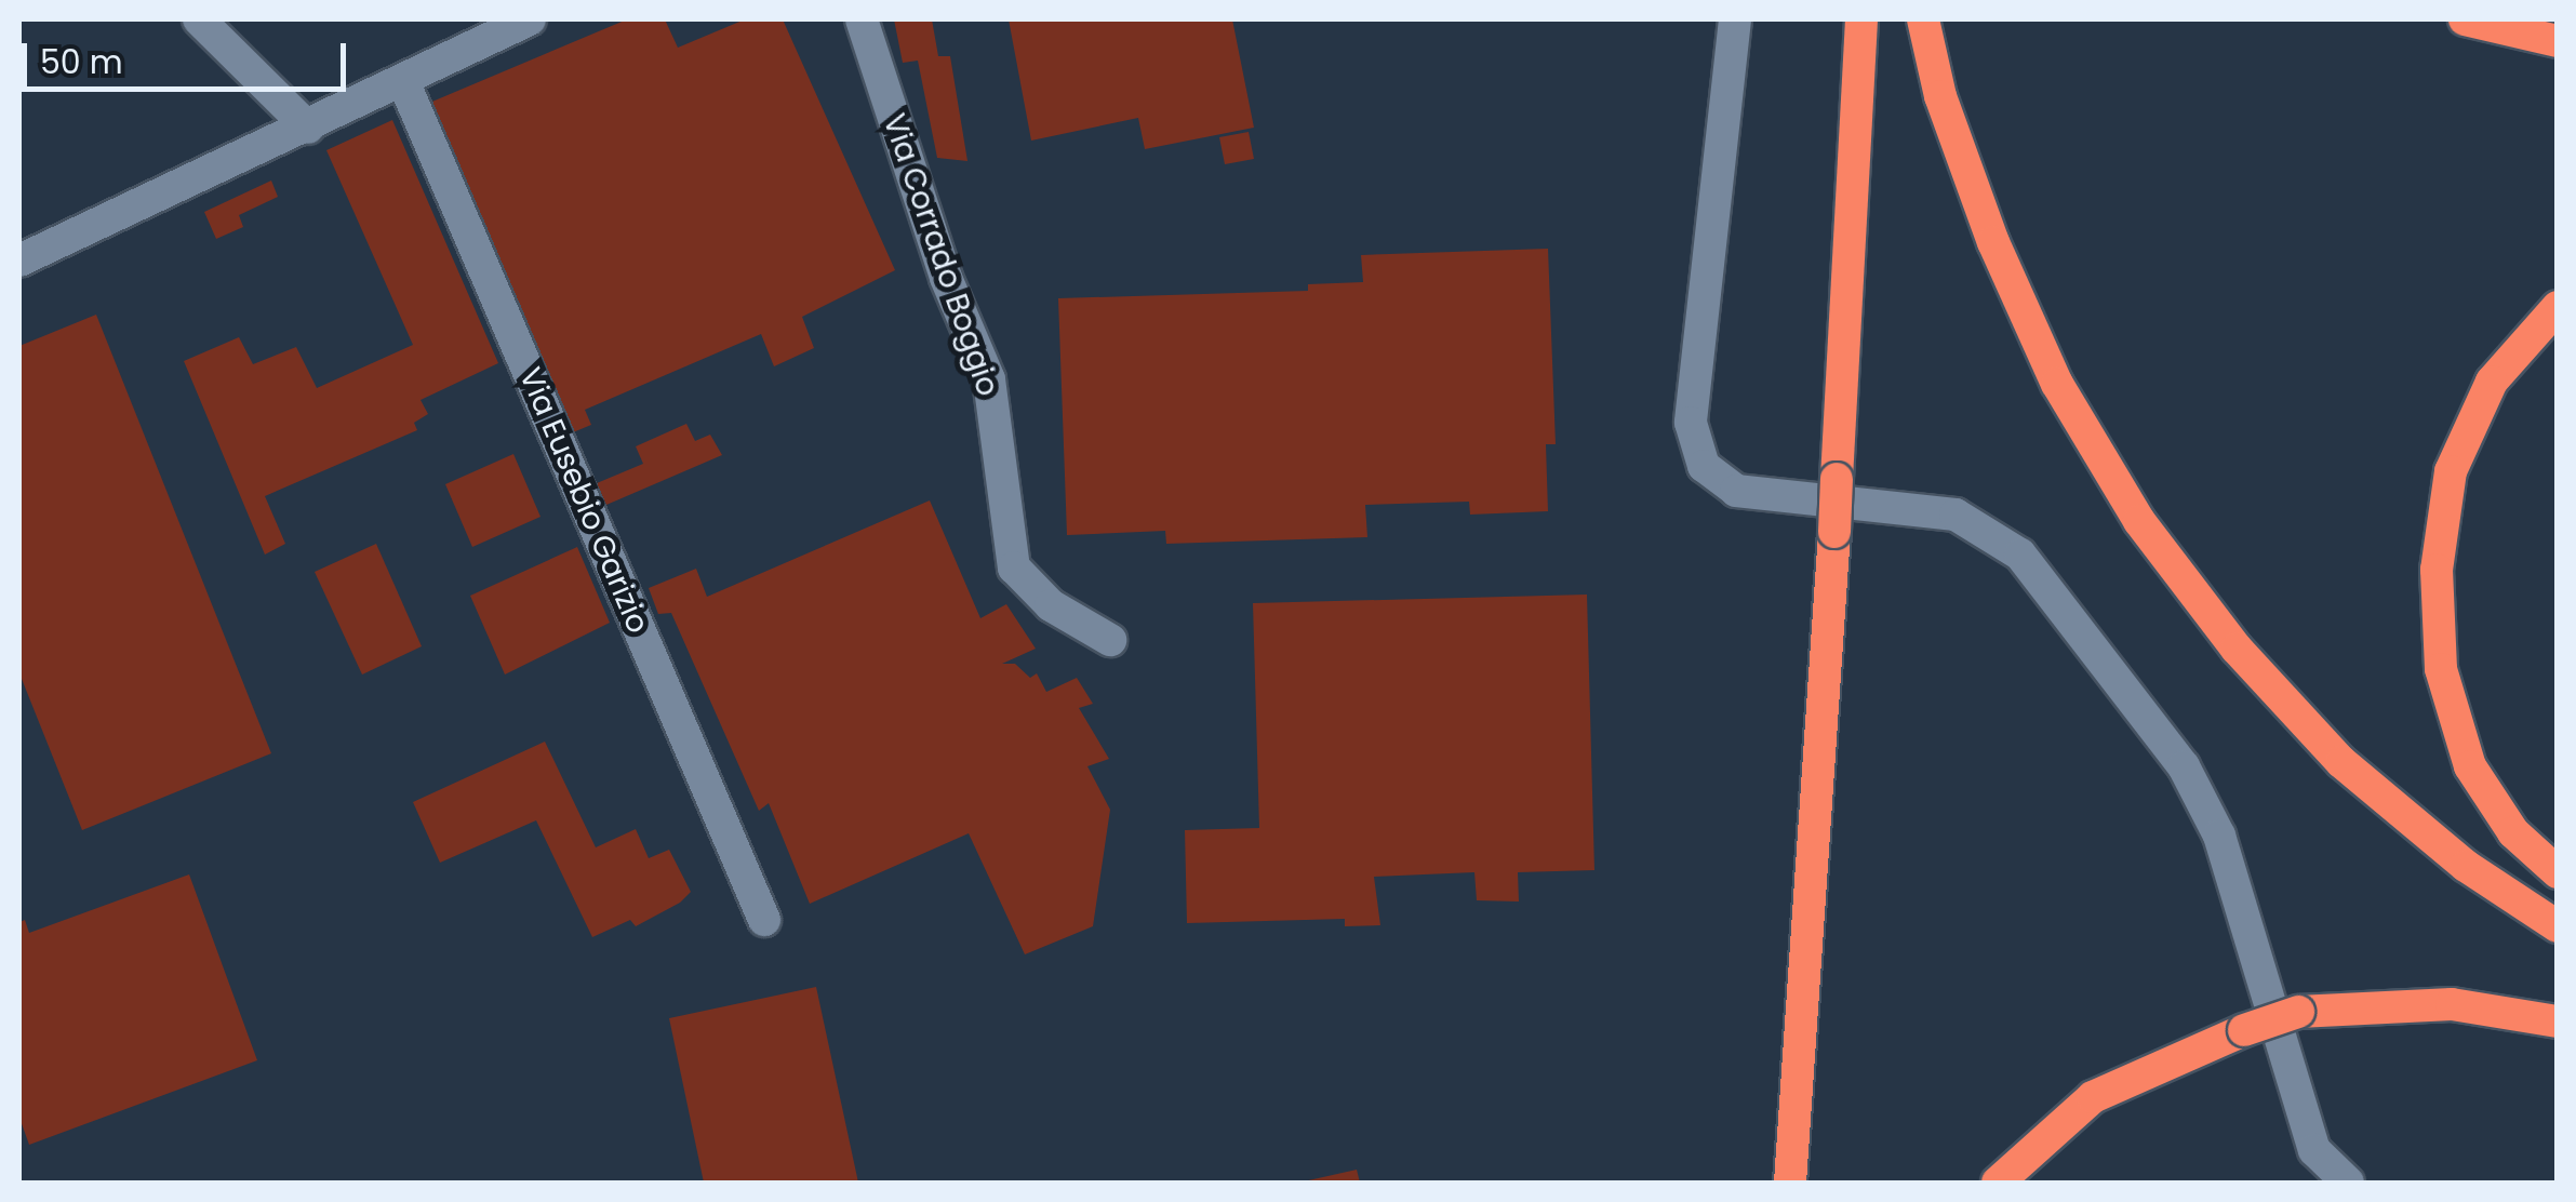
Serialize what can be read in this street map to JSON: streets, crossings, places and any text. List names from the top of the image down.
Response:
{
  "streets": {
    "street": ["Via Corrado Boggio", "Via Eusebio Garizio"]
  },
  "scale_bar": "50 m"
}
